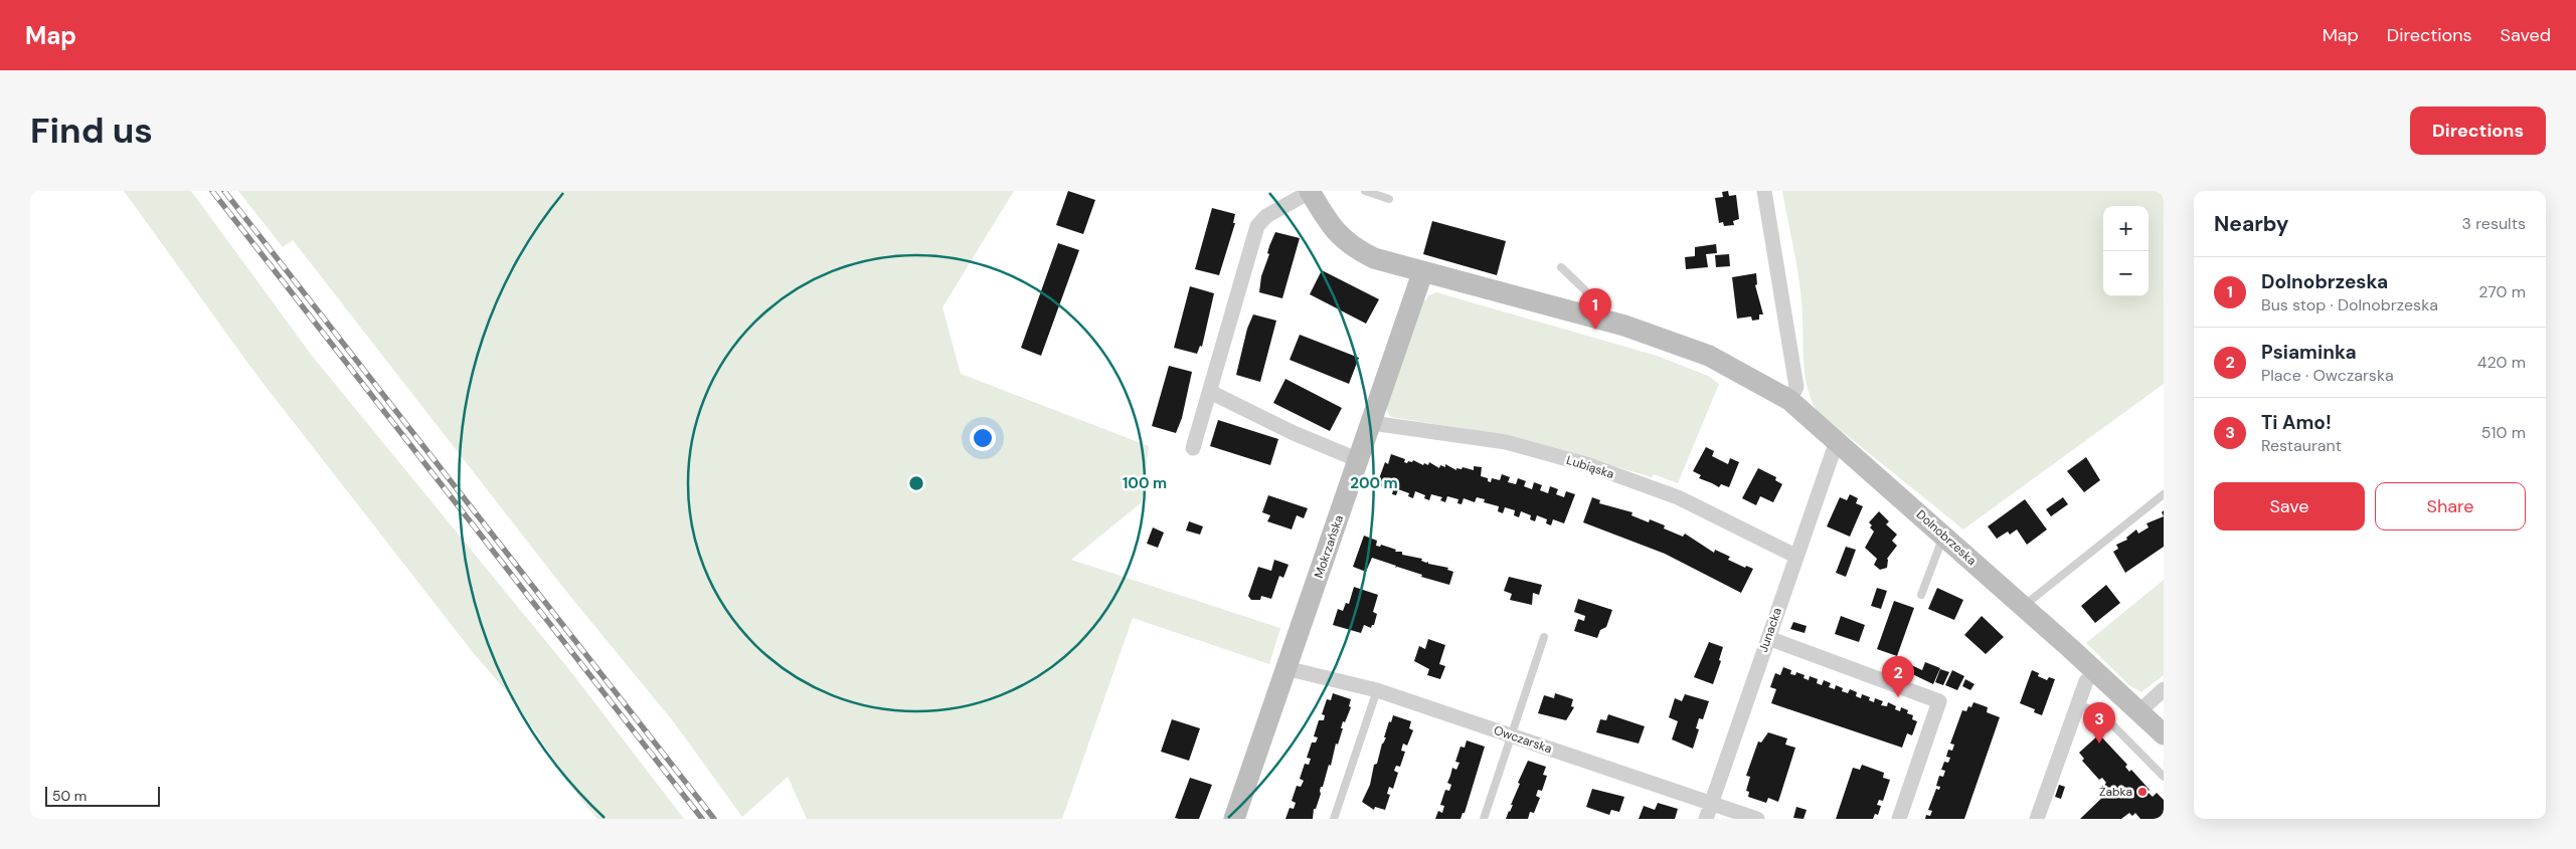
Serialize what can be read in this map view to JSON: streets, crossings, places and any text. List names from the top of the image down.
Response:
{
  "streets": {
    "street": [
      "Lubiąska",
      "Dolnobrzeska",
      "Mokrzańska",
      "Junacka",
      "Owczarska"
    ]
  },
  "crossings": [
    ["Lubiąska", "Mokrzańska"],
    ["Lubiąska", "Junacka"],
    ["Dolnobrzeska", "Mokrzańska"],
    ["Dolnobrzeska", "Junacka"],
    ["Mokrzańska", "Owczarska"],
    ["Junacka", "Owczarska"]
  ],
  "places": ["Żabka"],
  "scale_bar": "50 m",
  "page": {
    "header": "Map",
    "nav": ["Map", "Directions", "Saved"],
    "buttons": [
      "Directions",
      ["Save", "Share"]
    ],
    "title": "Find us",
    "heading": ["Nearby", "3 results"],
    "map_buttons": ["+", "−"],
    "list": [
      {
        "mark": "1",
        "name": "Dolnobrzeska",
        "note": "Bus stop · Dolnobrzeska",
        "value": "270 m"
      },
      {
        "mark": "2",
        "name": "Psiaminka",
        "note": "Place · Owczarska",
        "value": "420 m"
      },
      {
        "mark": "3",
        "name": "Ti Amo!",
        "note": "Restaurant",
        "value": "510 m"
      }
    ],
    "pins": ["1", "2", "3"],
    "scale": "50 m"
  },
  "rings": ["100 m", "200 m"]
}
